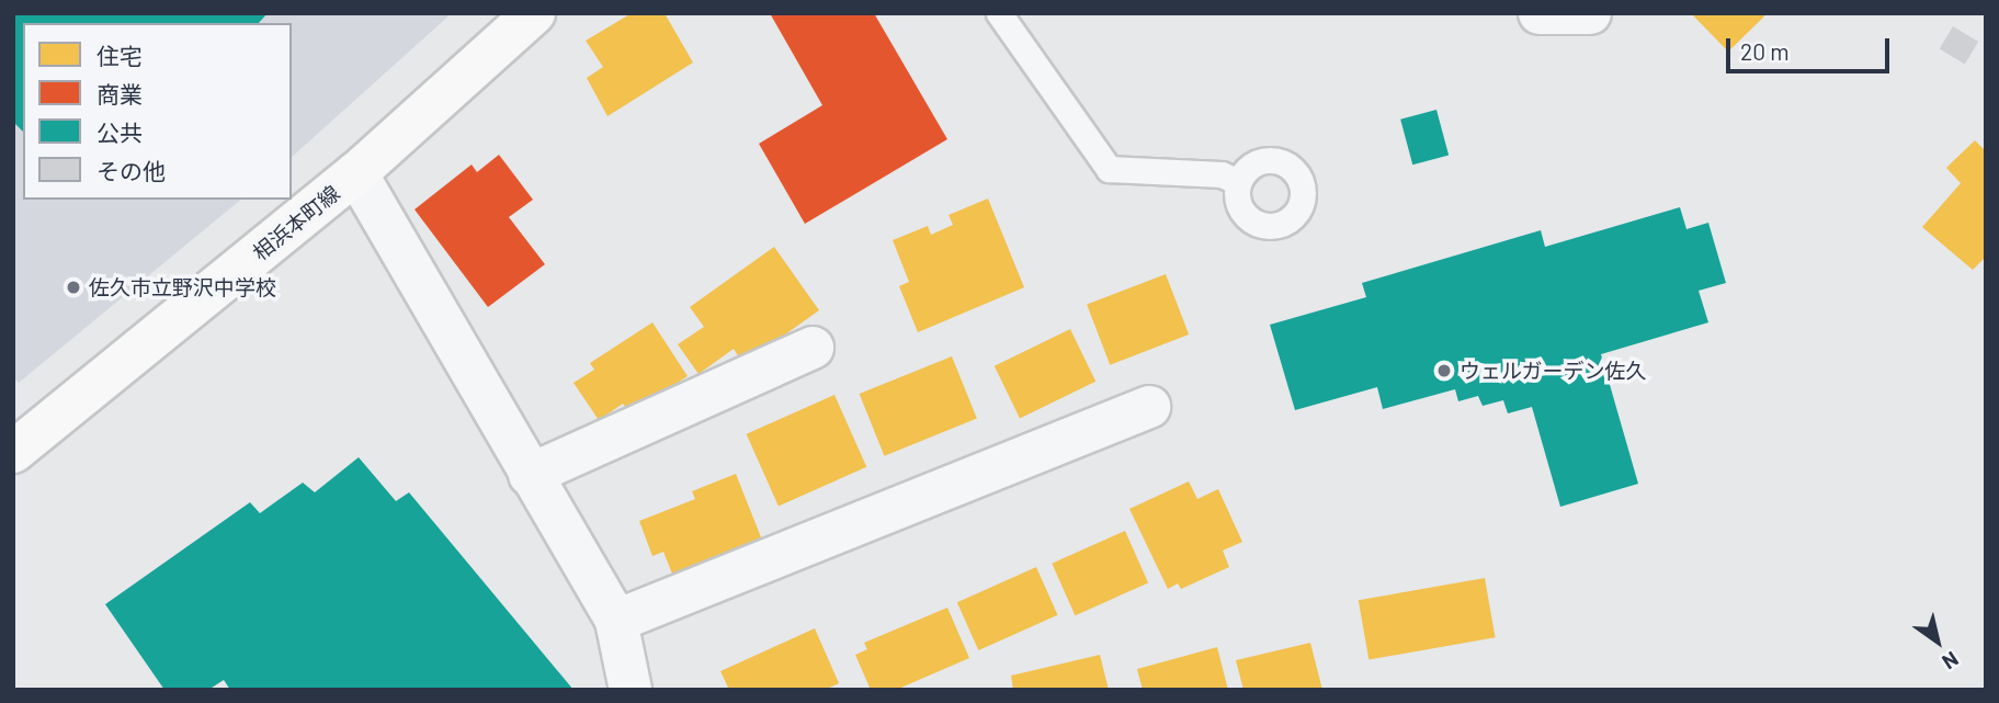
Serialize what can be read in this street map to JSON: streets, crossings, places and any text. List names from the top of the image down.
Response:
{
  "streets": {
    "main road": ["相浜本町線"]
  },
  "places": ["佐久市立野沢中学校", "ウェルガーデン佐久"],
  "legend": [
    "住宅",
    "商業",
    "公共",
    "その他"
  ],
  "scale_bar": "20 m",
  "north": "bottom right"
}
